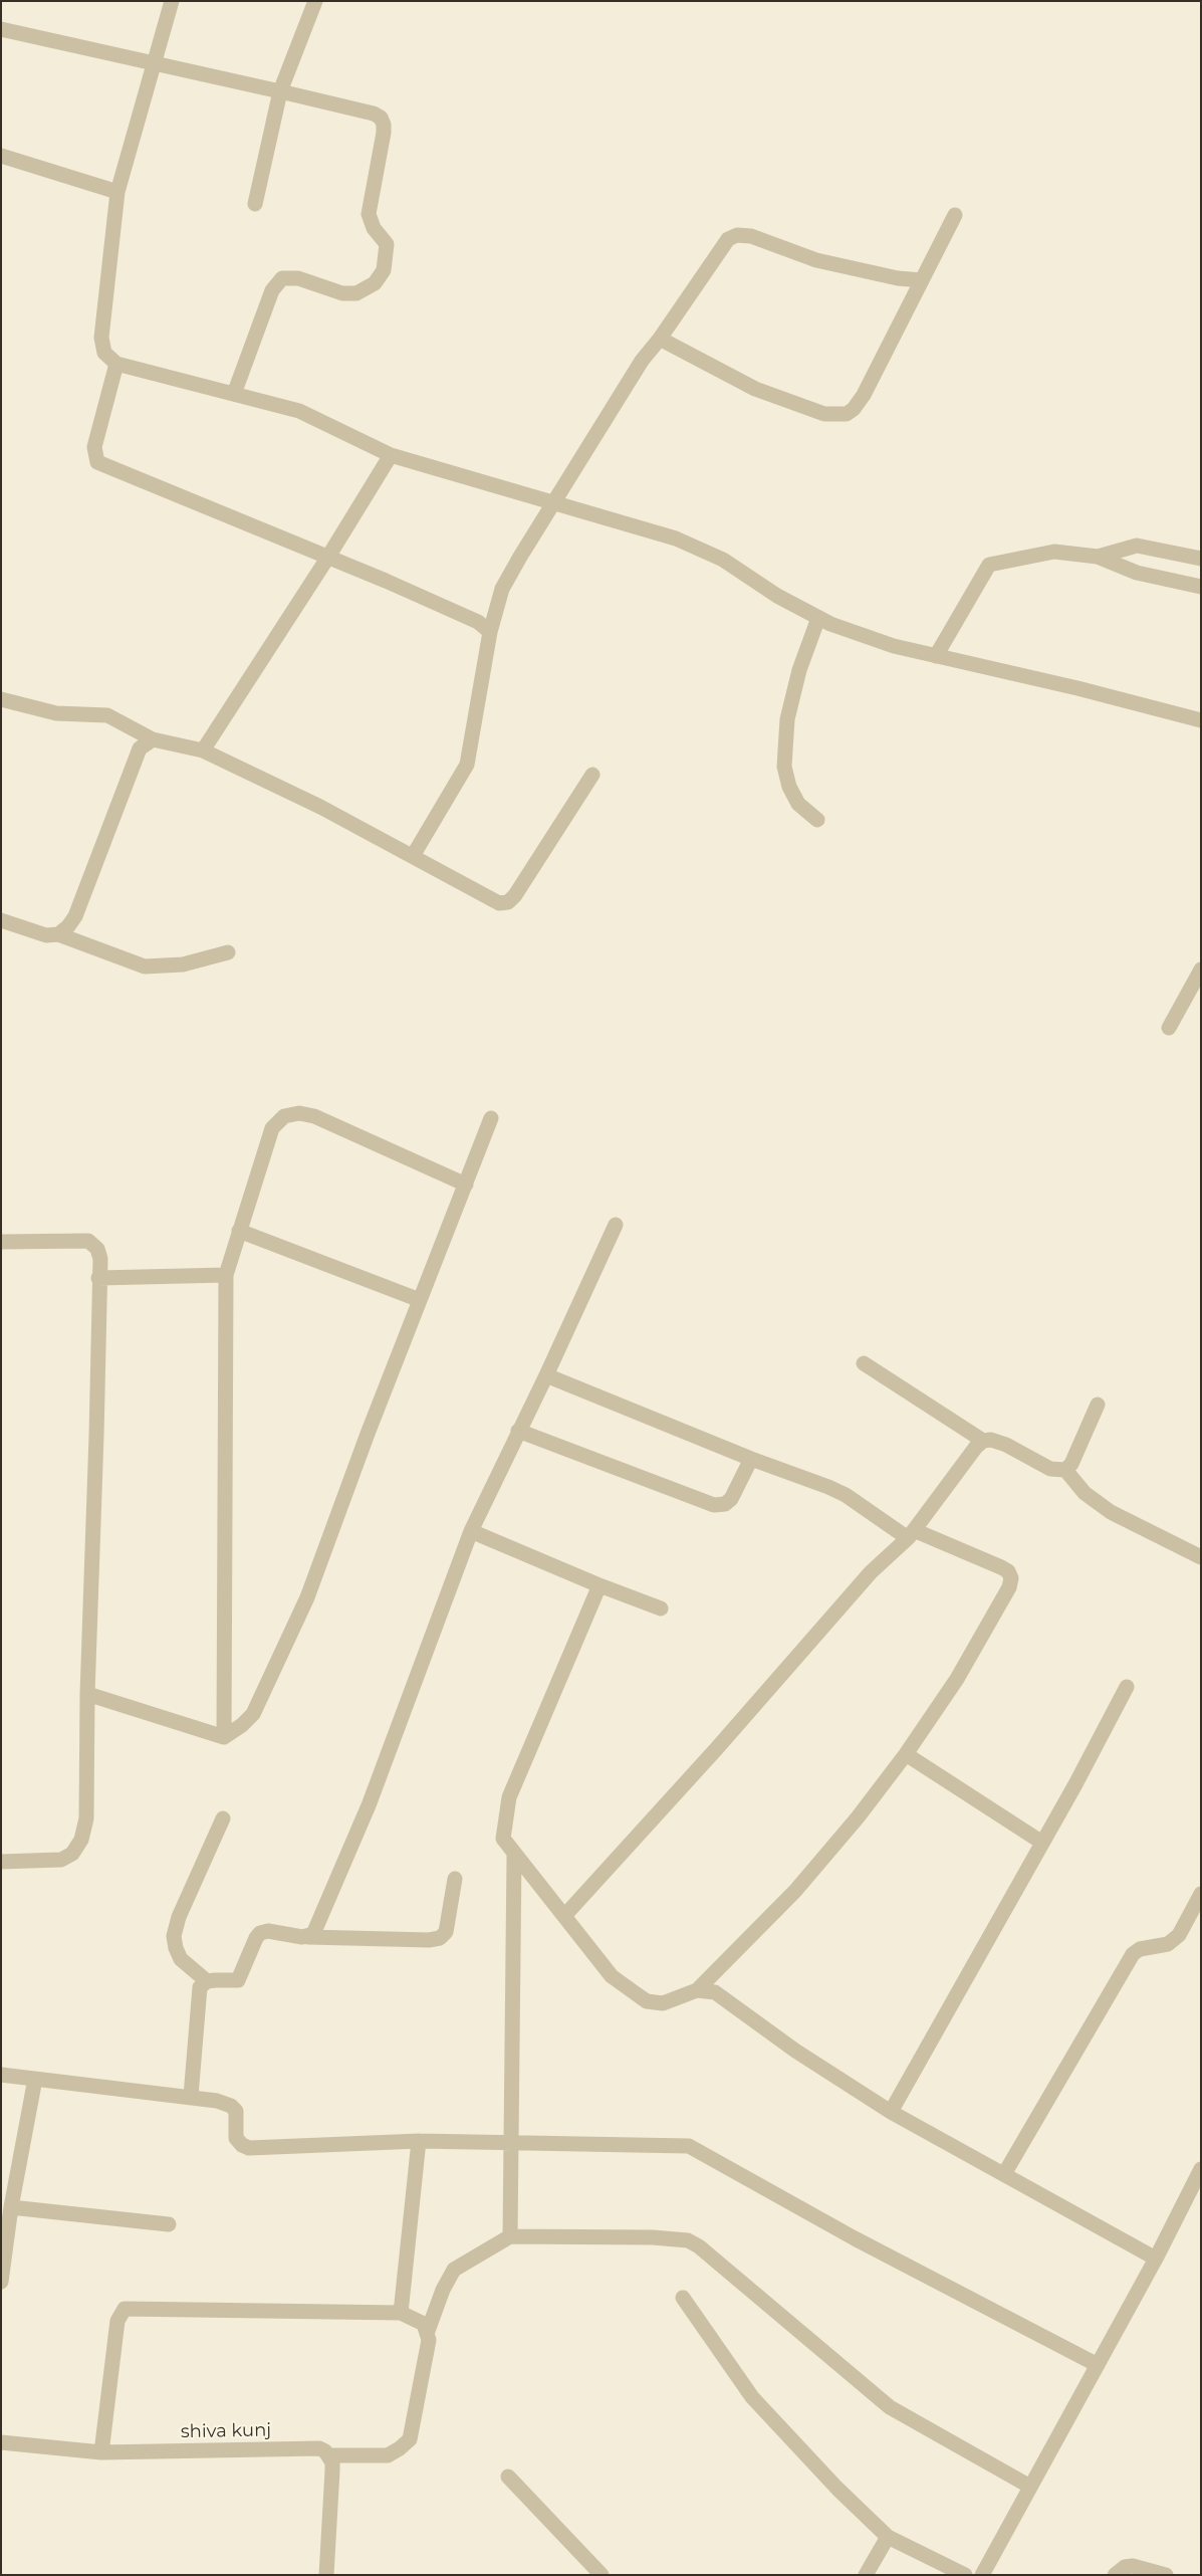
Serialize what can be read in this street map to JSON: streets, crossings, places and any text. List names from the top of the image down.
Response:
{
  "streets": {
    "street": ["shiva kunj"]
  }
}
